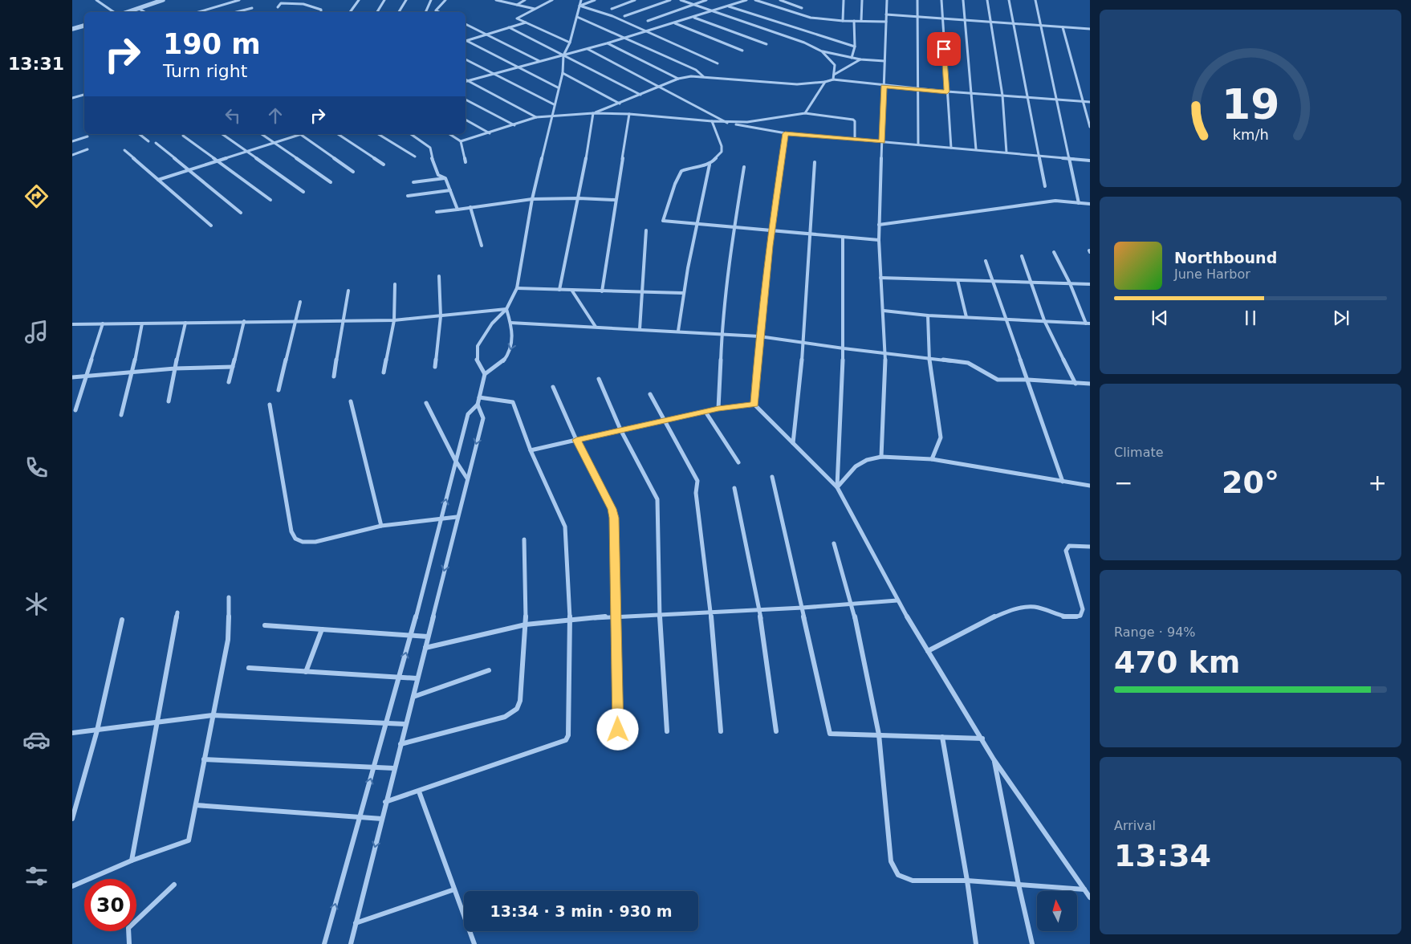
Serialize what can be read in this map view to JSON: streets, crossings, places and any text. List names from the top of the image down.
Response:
{
  "north": "top",
  "page": {
    "tabs": "13:31",
    "turn": ["190 m", "Turn right"],
    "song": ["Northbound", "June Harbor"],
    "tile": [
      "Climate",
      ["Range · 94%", "470 km"],
      ["Arrival", "13:34"]
    ],
    "heat": ["−", "20°", "+"],
    "limit": "30",
    "trip": "13:34 · 3 min · 930 m",
    "gauge": ["19", "km/h"]
  }
}
